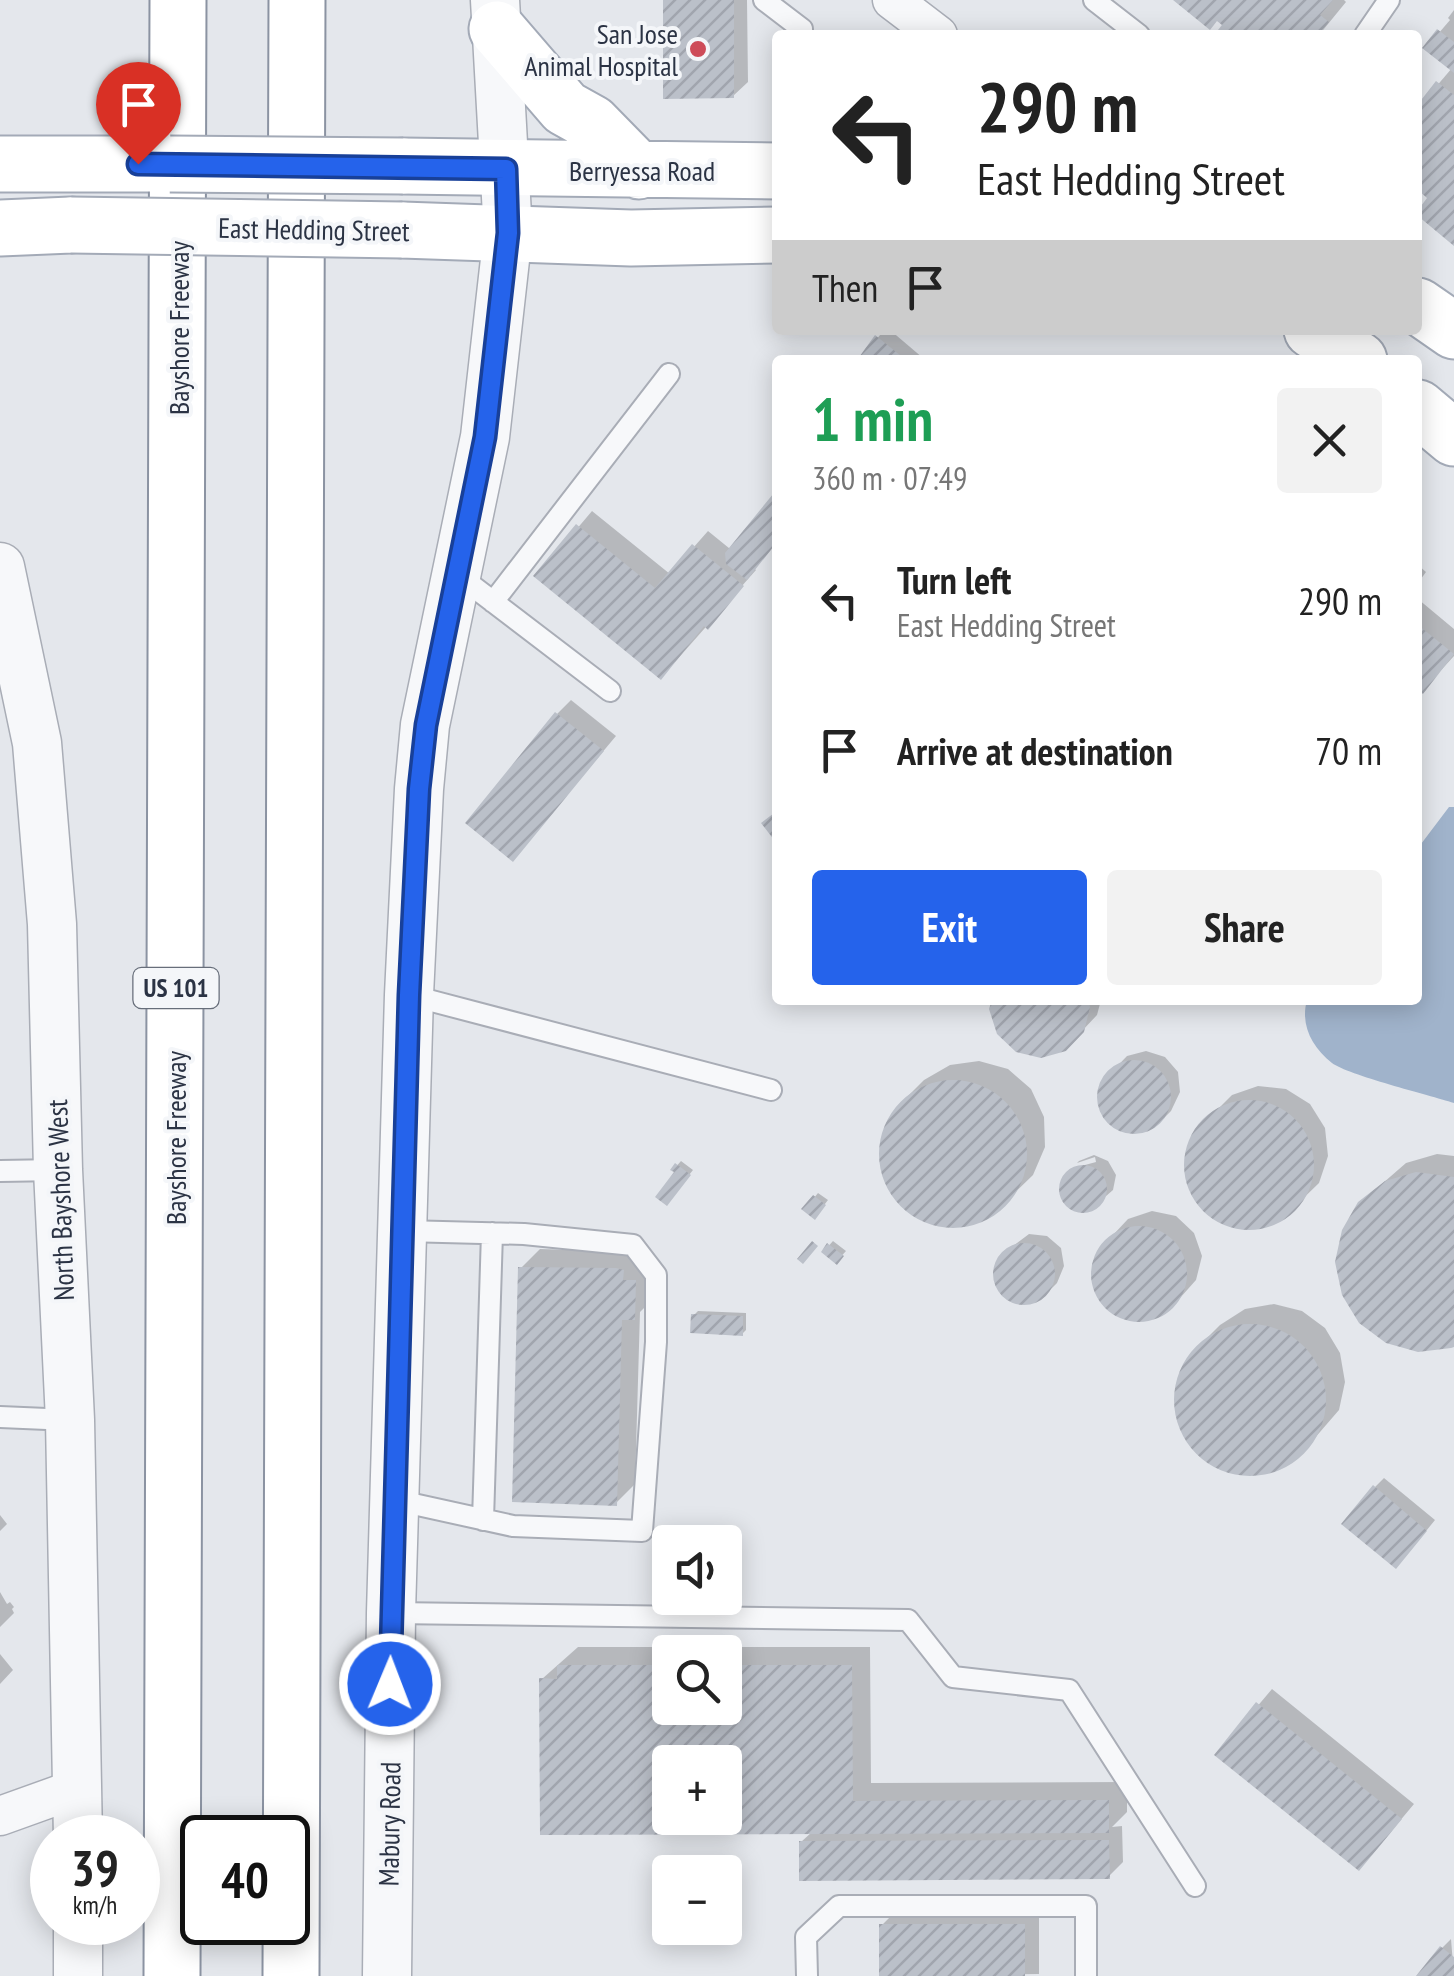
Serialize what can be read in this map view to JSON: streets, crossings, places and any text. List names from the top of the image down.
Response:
{
  "streets": {
    "main road": [
      "Berryessa Road",
      "East Hedding Street",
      "Bayshore Freeway",
      "US 101"
    ],
    "street": ["North Bayshore West", "Mabury Road"]
  },
  "crossings": [
    ["Berryessa Road", "Mabury Road"],
    ["East Hedding Street", "Mabury Road"]
  ],
  "places": ["San Jose Animal Hospital"],
  "page": {
    "turn": ["290 m", "East Hedding Street"],
    "then": "Then",
    "heading": ["1 min", "360 m · 07:49"],
    "list": [
      {
        "name": "Turn left",
        "note": "East Hedding Street",
        "value": "290 m"
      },
      {
        "name": "Arrive at destination",
        "value": "70 m"
      }
    ],
    "buttons": ["Exit", "Share"],
    "map_buttons": ["+", "−"],
    "speed": "39 km/h",
    "limit": "40"
  }
}
